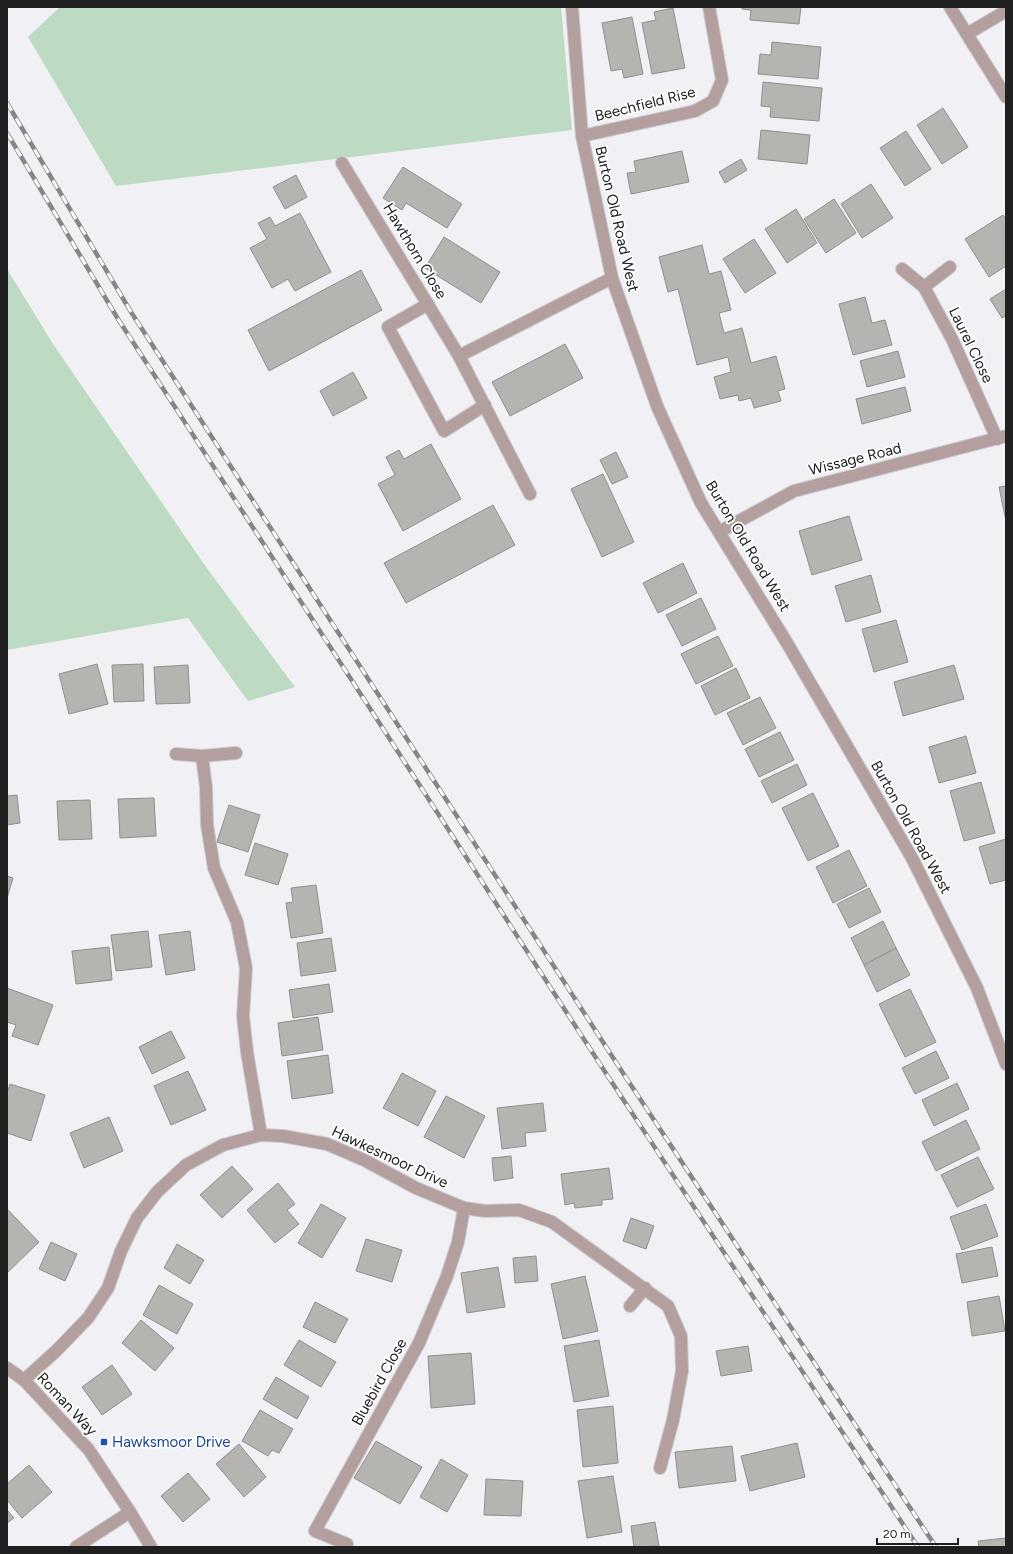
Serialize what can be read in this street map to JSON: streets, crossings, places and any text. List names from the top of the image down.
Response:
{
  "streets": {
    "street": [
      "Beechfield Rise",
      "Burton Old Road West",
      "Hawthorn Close",
      "Laurel Close",
      "Wissage Road",
      "Hawkesmoor Drive",
      "Bluebird Close",
      "Roman Way"
    ]
  },
  "crossings": [
    ["Beechfield Rise", "Burton Old Road West"],
    ["Burton Old Road West", "Wissage Road"],
    ["Laurel Close", "Wissage Road"],
    ["Hawkesmoor Drive", "Bluebird Close"],
    ["Hawkesmoor Drive", "Roman Way"]
  ],
  "places": {
    "transit": ["Hawksmoor Drive"]
  },
  "scale_bar": "20 m"
}
